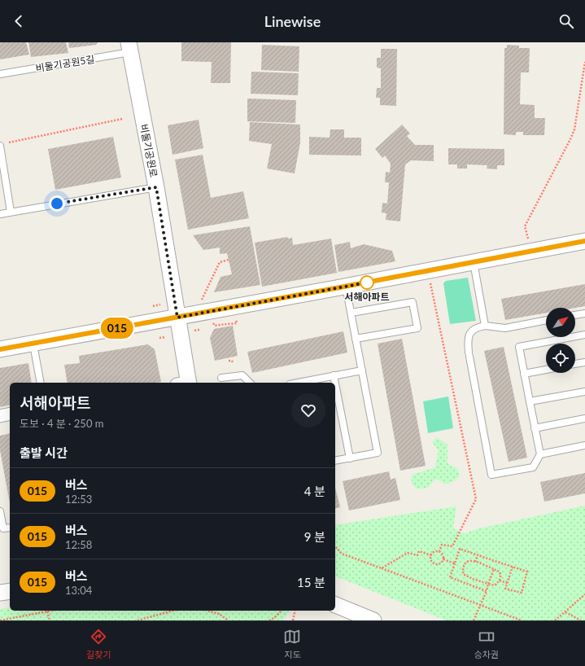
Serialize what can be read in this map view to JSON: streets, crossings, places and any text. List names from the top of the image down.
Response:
{
  "streets": {
    "street": ["비둘기공원로"],
    "lane": ["비둘기공원5길"]
  },
  "crossings": [
    ["비둘기공원5길", "비둘기공원로"]
  ],
  "places": ["서해아파트"],
  "lines": ["bus line 015"],
  "north": "top right",
  "page": {
    "header": "Linewise",
    "on_map": "015",
    "heading": [
      ["서해아파트", "도보 · 4 분 · 250 m"],
      "출발 시간"
    ],
    "list": [
      {
        "mark": "015",
        "name": "버스",
        "note": "12:53",
        "value": "4 분"
      },
      {
        "mark": "015",
        "name": "버스",
        "note": "12:58",
        "value": "9 분"
      },
      {
        "mark": "015",
        "name": "버스",
        "note": "13:04",
        "value": "15 분"
      }
    ],
    "tabs": ["길찾기", "지도", "승차권"]
  }
}
